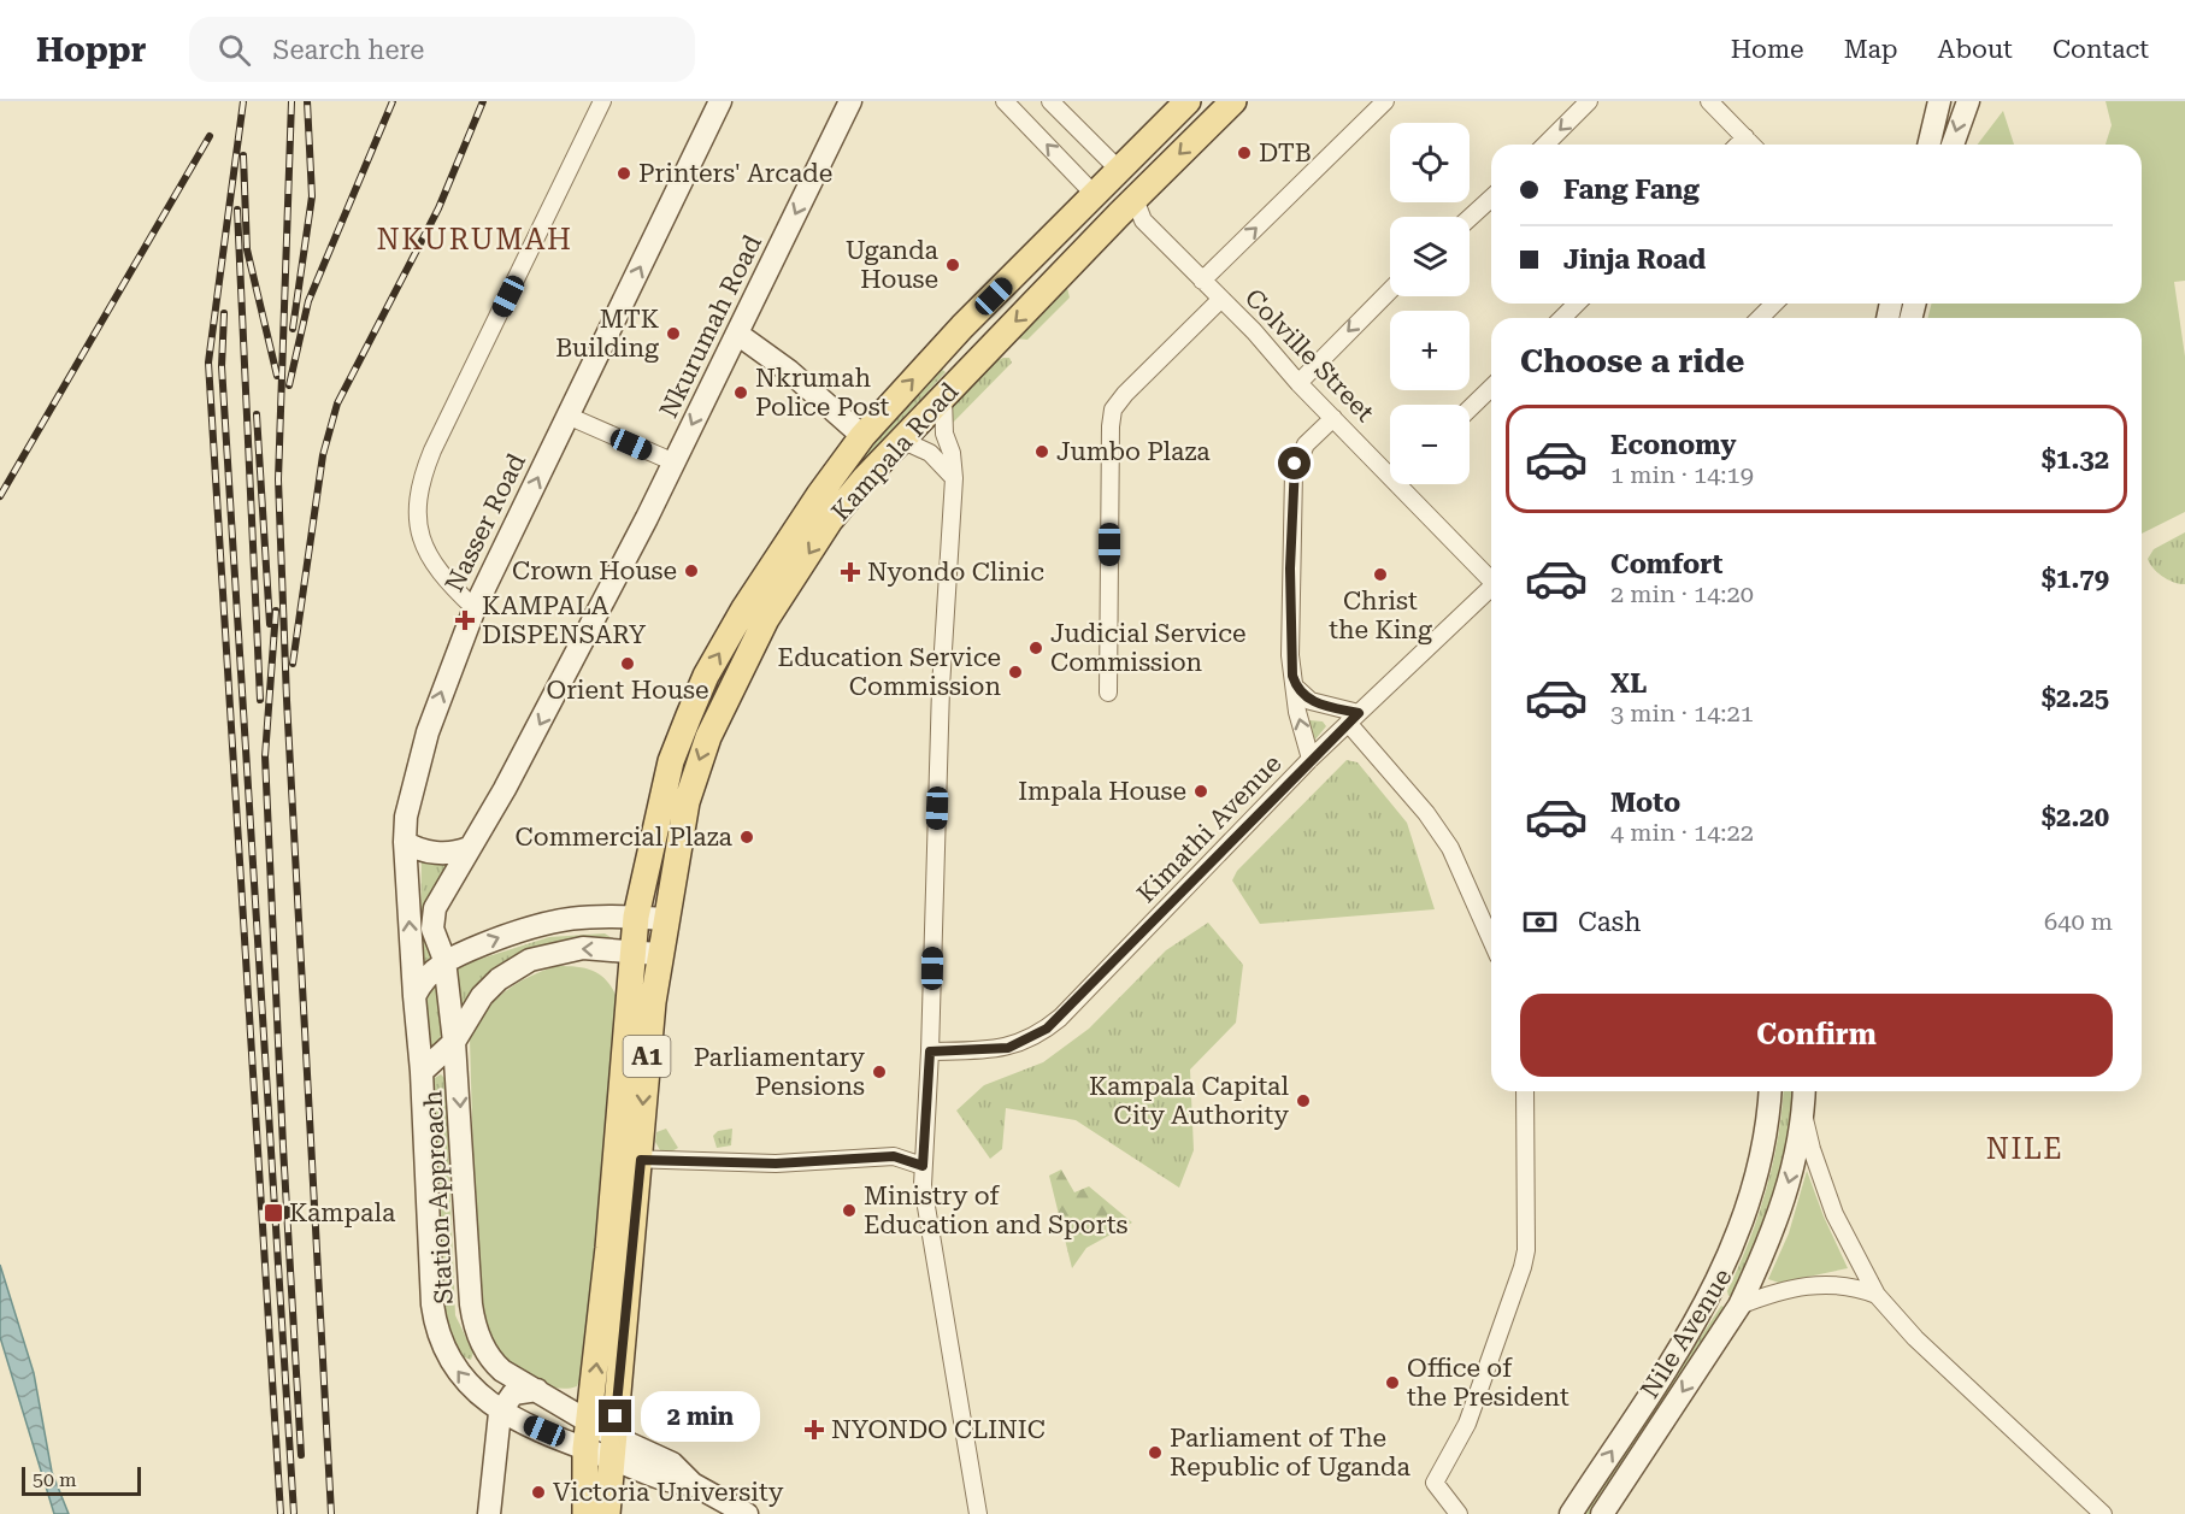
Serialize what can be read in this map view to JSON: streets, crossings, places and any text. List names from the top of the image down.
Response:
{
  "streets": {
    "main road": ["Kampala Road", "A1"],
    "street": [
      "Nkurumah Road",
      "Colville Street",
      "Nasser Road",
      "Kimathi Avenue",
      "Station Approach",
      "Nile Avenue"
    ]
  },
  "crossings": [
    ["Nkurumah Road", "Station Approach"],
    ["Colville Street", "Kampala Road"],
    ["Kampala Road", "A1"],
    ["Nasser Road", "Station Approach"],
    ["A1", "Station Approach"]
  ],
  "one_way": ["Nkurumah Road"],
  "districts": ["NKURUMAH", "NILE"],
  "places": {
    "other": [
      "DTB",
      "Printers' Arcade",
      "Uganda House",
      "MTK Building",
      "Nkrumah Police Post",
      "Jumbo Plaza",
      "Crown House",
      "Christ the King",
      "Judicial Service Commission",
      "Orient House",
      "Education Service Commission",
      "Impala House",
      "Commercial Plaza",
      "Parliamentary Pensions",
      "Kampala Capital City Authority",
      "Ministry of Education and Sports",
      "Office of the President",
      "Parliament of The Republic of Uganda",
      "Victoria University"
    ],
    "health": ["Nyondo Clinic", "KAMPALA DISPENSARY", "NYONDO CLINIC"],
    "transit": ["Kampala"]
  },
  "scale_bar": "50 m",
  "page": {
    "header": "Hoppr",
    "search": "Search here",
    "nav": [
      "Home",
      "Map",
      "About",
      "Contact"
    ],
    "map_buttons": ["+", "−"],
    "banner": ["Fang Fang", "Jinja Road"],
    "heading": "Choose a ride",
    "list": [
      {
        "name": "Economy",
        "note": "1 min · 14:19",
        "value": "$1.32"
      },
      {
        "name": "Comfort",
        "note": "2 min · 14:20",
        "value": "$1.79"
      },
      {
        "name": "XL",
        "note": "3 min · 14:21",
        "value": "$2.25"
      },
      {
        "name": "Moto",
        "note": "4 min · 14:22",
        "value": "$2.20"
      }
    ],
    "pay": ["Cash", "640 m"],
    "buttons": "Confirm",
    "bubble": "2 min",
    "scale": "50 m"
  }
}
